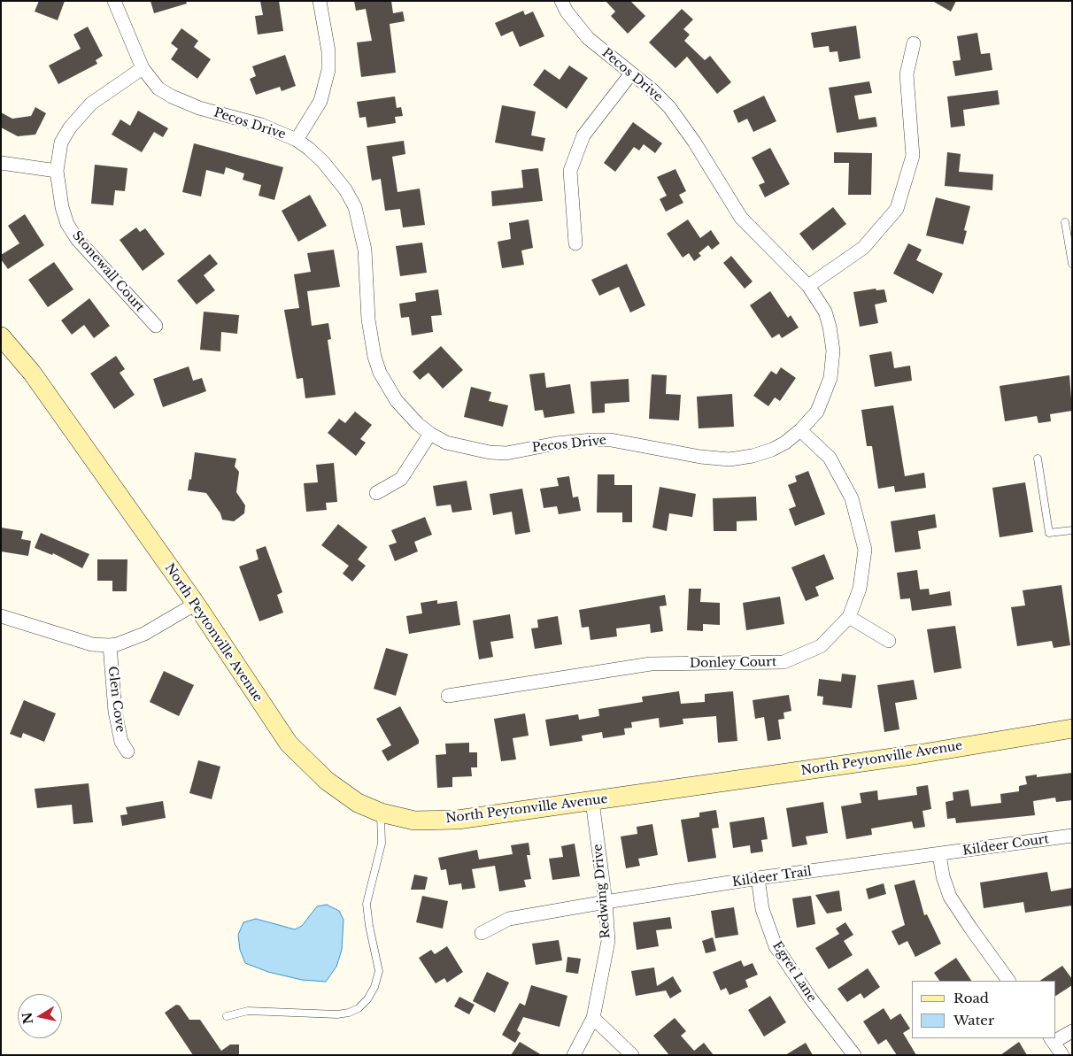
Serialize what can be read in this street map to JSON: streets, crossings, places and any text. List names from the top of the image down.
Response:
{
  "streets": {
    "street": [
      "Pecos Drive",
      "Stonewall Court",
      "North Peytonville Avenue",
      "Donley Court",
      "Glen Cove",
      "Kildeer Court",
      "Kildeer Trail",
      "Redwing Drive",
      "Egret Lane"
    ]
  },
  "crossings": [
    ["Pecos Drive", "Stonewall Court"],
    ["Pecos Drive", "Donley Court"],
    ["North Peytonville Avenue", "Redwing Drive"],
    ["Kildeer Court", "Kildeer Trail"],
    ["Kildeer Trail", "Redwing Drive"],
    ["Kildeer Trail", "Egret Lane"]
  ],
  "legend": ["Road", "Water"],
  "north": "left"
}
